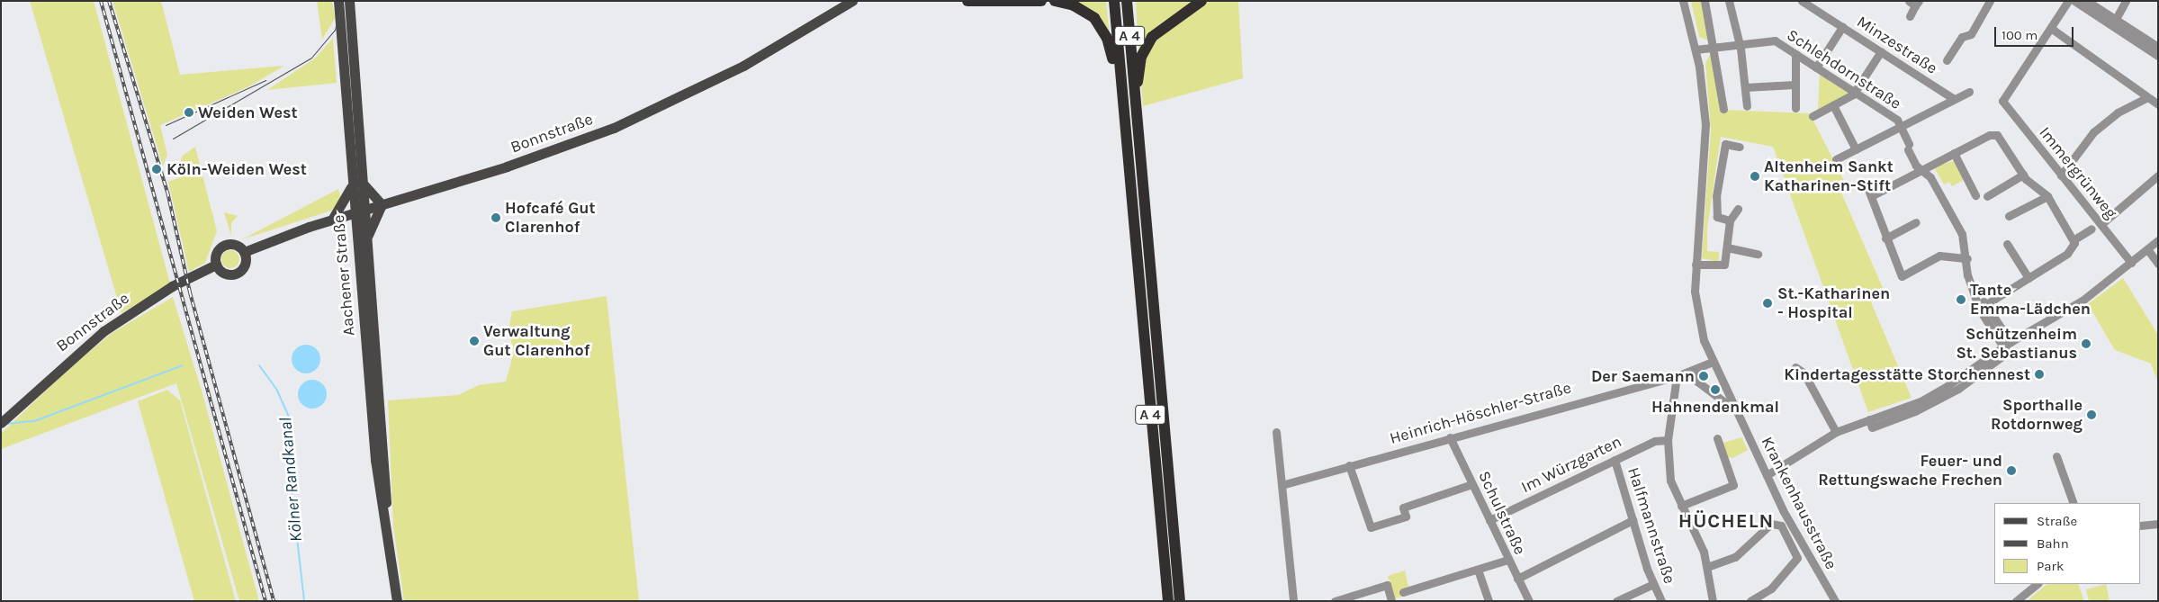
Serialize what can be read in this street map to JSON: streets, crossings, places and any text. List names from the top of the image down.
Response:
{
  "streets": {
    "highway": ["A 4"],
    "main road": ["Bonnstraße", "Aachener Straße"],
    "street": [
      "Minzestraße",
      "Schlehdornstraße",
      "Immergrünweg",
      "Heinrich-Höschler-Straße",
      "Im Würzgarten",
      "Krankenhausstraße",
      "Schulstraße",
      "Halfmannstraße"
    ]
  },
  "crossings": [
    ["Schlehdornstraße", "Krankenhausstraße"],
    ["Bonnstraße", "Aachener Straße"],
    ["Heinrich-Höschler-Straße", "Krankenhausstraße"],
    ["Heinrich-Höschler-Straße", "Schulstraße"],
    ["Im Würzgarten", "Schulstraße"],
    ["Im Würzgarten", "Halfmannstraße"]
  ],
  "districts": ["HÜCHELN"],
  "water": ["Kölner Randkanal"],
  "places": [
    "Weiden West",
    "Köln-Weiden West",
    "Altenheim Sankt Katharinen-Stift",
    "Hofcafé Gut Clarenhof",
    "Tante Emma-Lädchen",
    "St.-Katharinen - Hospital",
    "Verwaltung Gut Clarenhof",
    "Schützenheim St. Sebastianus",
    "Kindertagesstätte Storchennest",
    "Der Saemann",
    "Hahnendenkmal",
    "Sporthalle Rotdornweg",
    "Feuer- und Rettungswache Frechen"
  ],
  "legend": ["Straße", "Bahn", "Park"],
  "scale_bar": "100 m"
}
